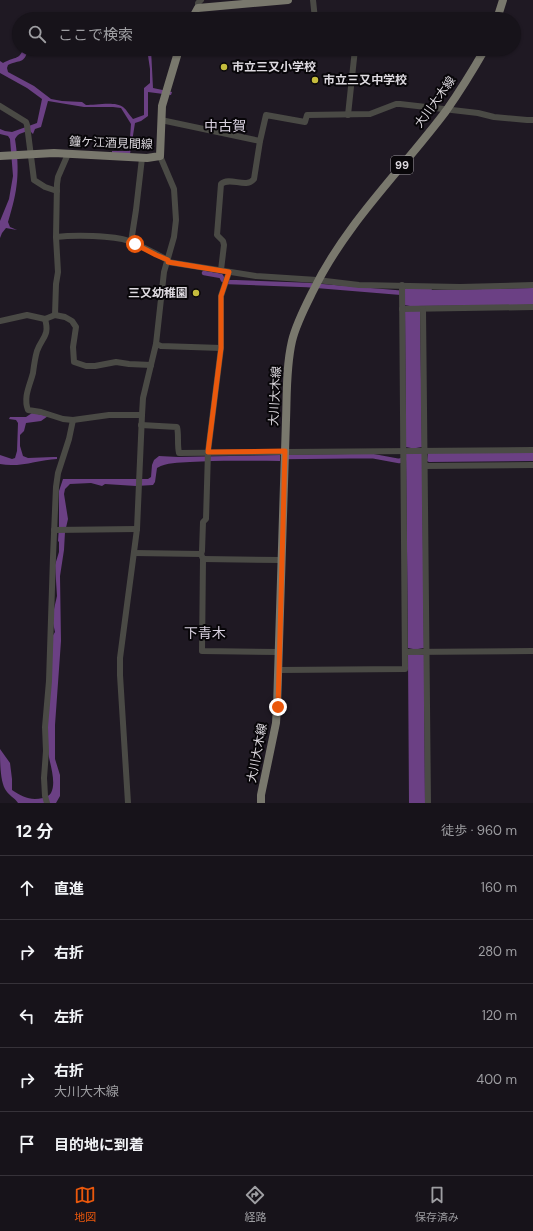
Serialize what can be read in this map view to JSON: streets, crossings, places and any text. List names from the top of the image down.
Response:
{
  "streets": {
    "main road": ["大川大木線", "鐘ケ江酒見間線", "99"]
  },
  "districts": ["中古賀", "下青木"],
  "places": ["市立三又小学校", "市立三又中学校", "三又幼稚園"],
  "page": {
    "search": "ここで検索",
    "heading": ["12 分", "徒歩 · 960 m"],
    "list": [
      ["直進", "160 m"],
      ["右折", "280 m"],
      ["左折", "120 m"],
      ["右折", "大川大木線", "400 m"],
      "目的地に到着"
    ],
    "nav": ["地図", "経路", "保存済み"]
  }
}
